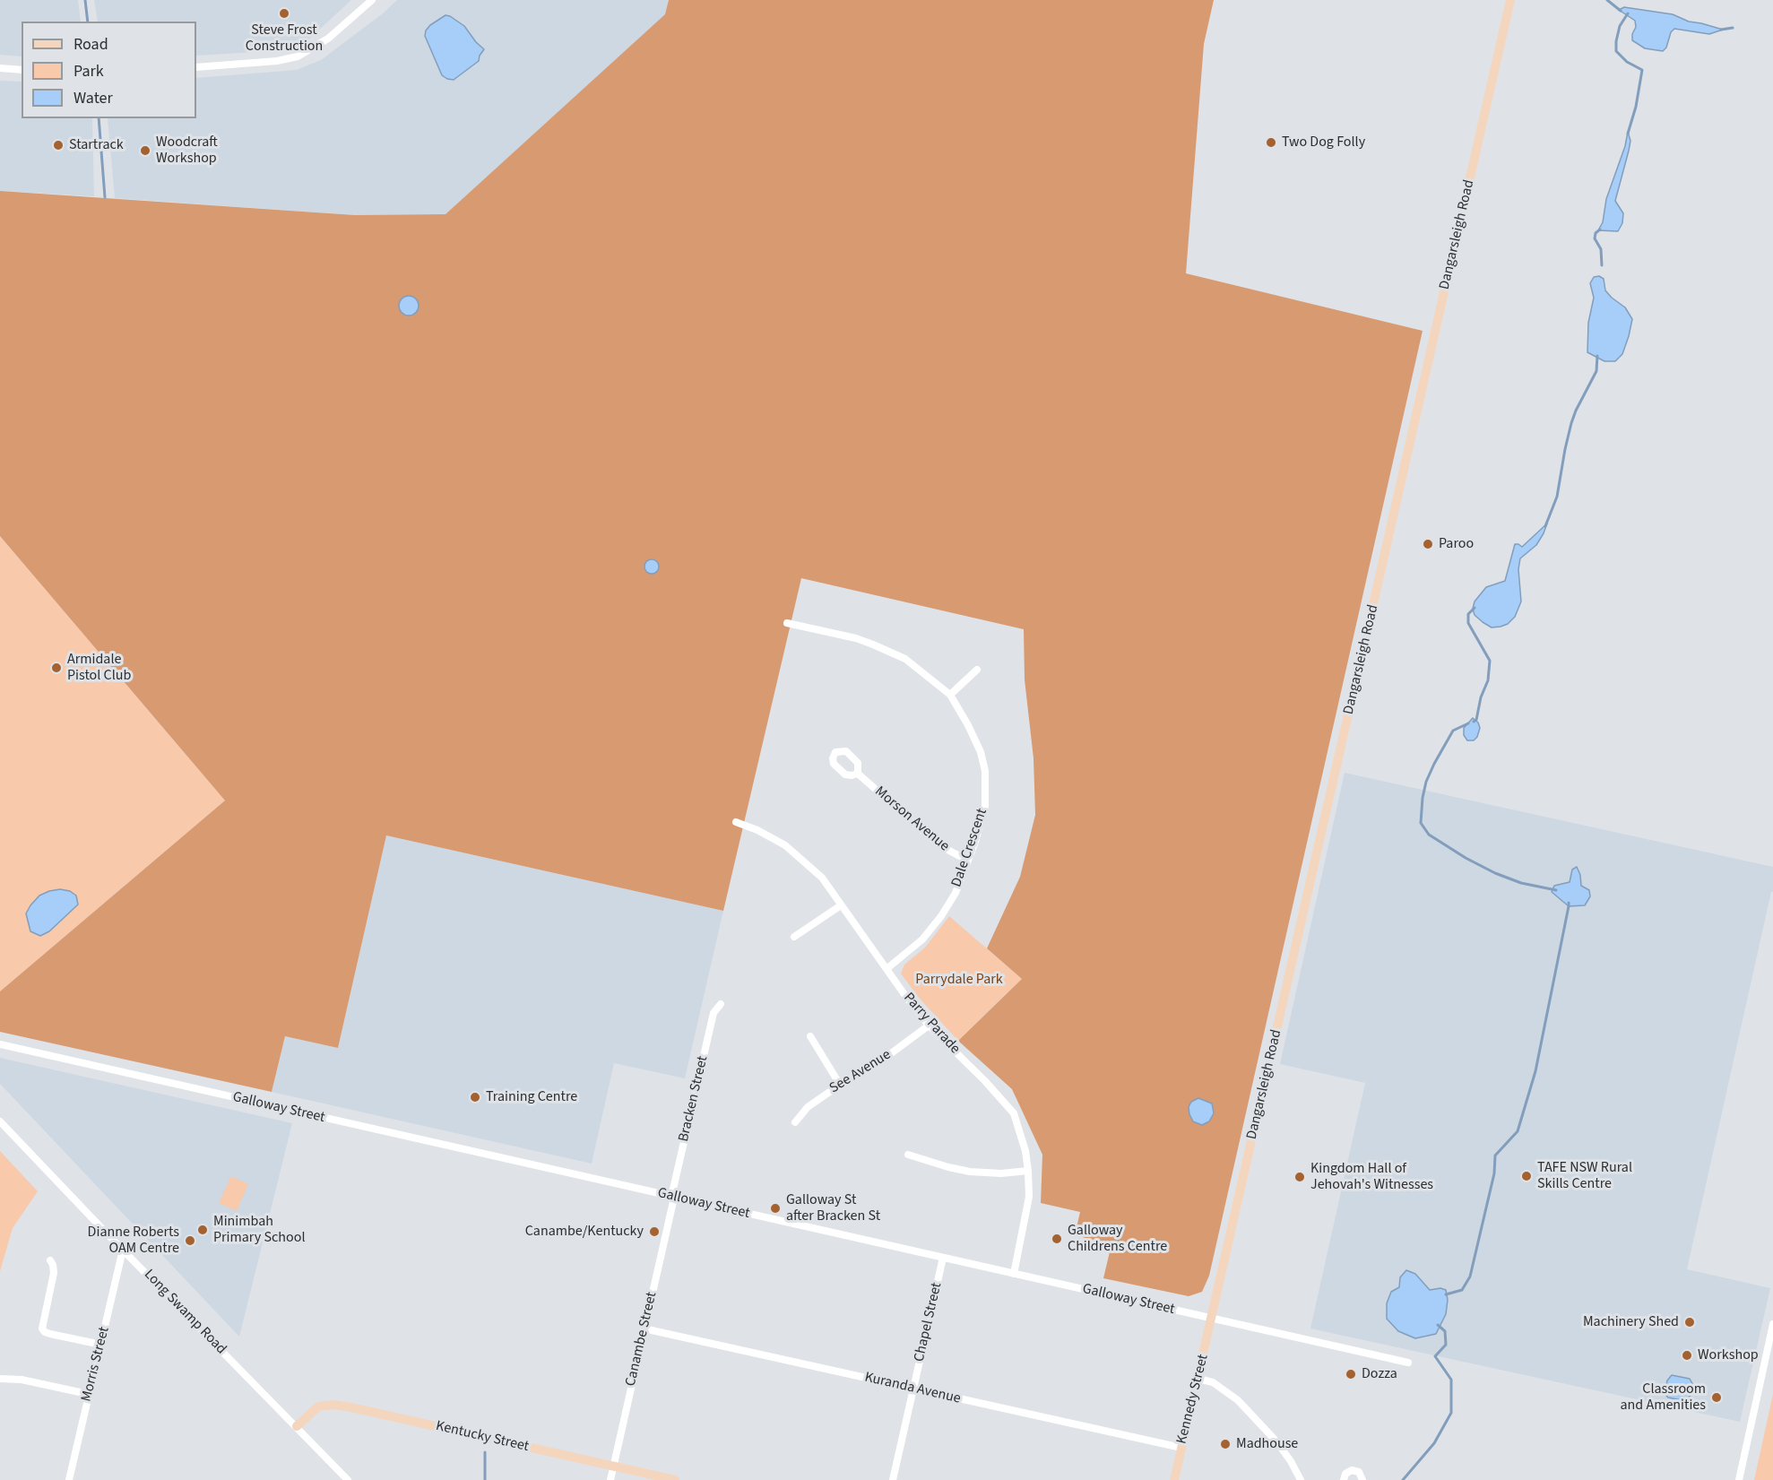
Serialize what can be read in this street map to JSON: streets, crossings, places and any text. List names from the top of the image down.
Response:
{
  "streets": {
    "street": [
      "Dangarsleigh Road",
      "Morson Avenue",
      "Dale Crescent",
      "Parry Parade",
      "See Avenue",
      "Bracken Street",
      "Galloway Street",
      "Long Swamp Road",
      "Chapel Street",
      "Canambe Street",
      "Morris Street",
      "Kuranda Avenue",
      "Kennedy Street",
      "Kentucky Street"
    ]
  },
  "crossings": [
    ["Dangarsleigh Road", "Galloway Street"],
    ["Dangarsleigh Road", "Kennedy Street"],
    ["Morson Avenue", "Dale Crescent"],
    ["Dale Crescent", "Parry Parade"],
    ["Parry Parade", "See Avenue"],
    ["Parry Parade", "Galloway Street"],
    ["Bracken Street", "Galloway Street"],
    ["Bracken Street", "Canambe Street"],
    ["Galloway Street", "Chapel Street"],
    ["Galloway Street", "Canambe Street"],
    ["Galloway Street", "Kennedy Street"],
    ["Long Swamp Road", "Morris Street"],
    ["Long Swamp Road", "Kentucky Street"],
    ["Chapel Street", "Kuranda Avenue"],
    ["Canambe Street", "Kuranda Avenue"],
    ["Canambe Street", "Kentucky Street"],
    ["Kuranda Avenue", "Kennedy Street"]
  ],
  "parks": ["Parrydale Park"],
  "places": [
    "Steve Frost Construction",
    "Two Dog Folly",
    "Startrack",
    "Woodcraft Workshop",
    "Paroo",
    "Armidale Pistol Club",
    "Training Centre",
    "TAFE NSW Rural Skills Centre",
    "Kingdom Hall of Jehovah's Witnesses",
    "Galloway St after Bracken St",
    "Minimbah Primary School",
    "Canambe/Kentucky",
    "Galloway Childrens Centre",
    "Dianne Roberts OAM Centre",
    "Machinery Shed",
    "Workshop",
    "Dozza",
    "Classroom and Amenities",
    "Madhouse"
  ],
  "legend": ["Road", "Park", "Water"]
}
